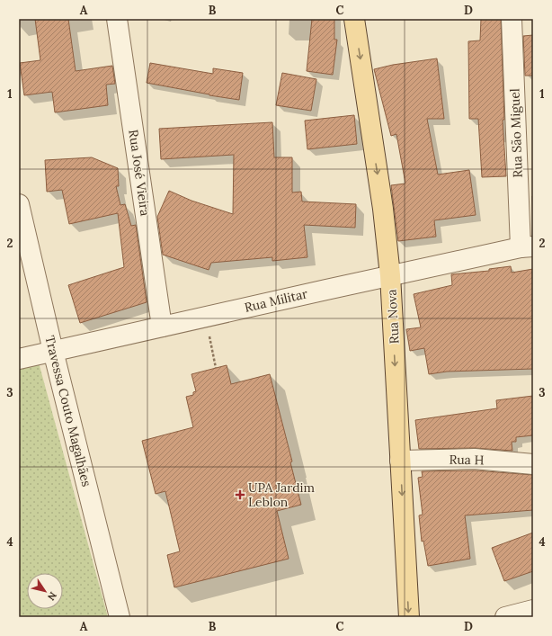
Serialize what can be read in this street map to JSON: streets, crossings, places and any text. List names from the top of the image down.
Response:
{
  "streets": {
    "main road": ["Rua Nova"],
    "street": [
      "Rua São Miguel",
      "Rua José Vieira",
      "Rua Militar",
      "Travessa Couto Magalhães",
      "Rua H"
    ]
  },
  "crossings": [
    ["Rua São Miguel", "Rua Militar"],
    ["Rua José Vieira", "Rua Militar"],
    ["Rua Militar", "Rua Nova"],
    ["Rua Militar", "Travessa Couto Magalhães"],
    ["Rua Nova", "Rua H"]
  ],
  "one_way": ["Rua Nova"],
  "places": {
    "health": ["UPA Jardim Leblon"]
  },
  "north": "bottom right",
  "grid": {
    "columns": [
      "A",
      "B",
      "C",
      "D"
    ],
    "rows": [
      "1",
      "2",
      "3",
      "4"
    ]
  }
}
